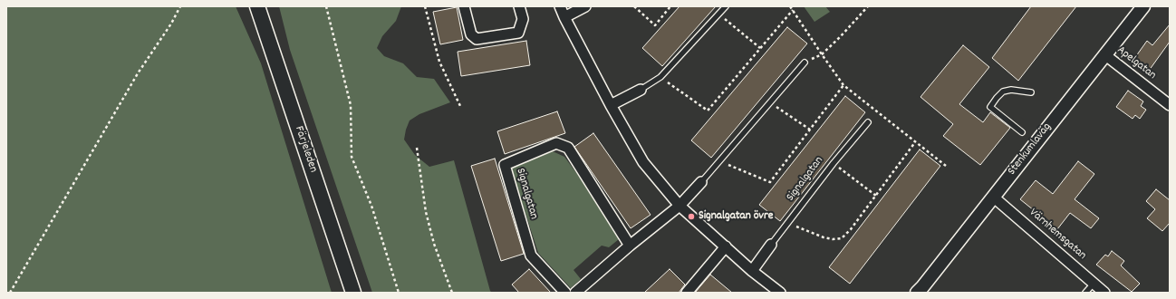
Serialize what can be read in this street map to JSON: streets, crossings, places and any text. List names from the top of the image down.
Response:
{
  "streets": {
    "main road": ["Färjeleden"],
    "street": [
      "Apelgatan",
      "Stenkumlaväg",
      "Signalgatan",
      "Värnhemsgatan"
    ]
  },
  "crossings": [
    ["Apelgatan", "Stenkumlaväg"],
    ["Stenkumlaväg", "Värnhemsgatan"]
  ],
  "places": ["Signalgatan övre"]
}
